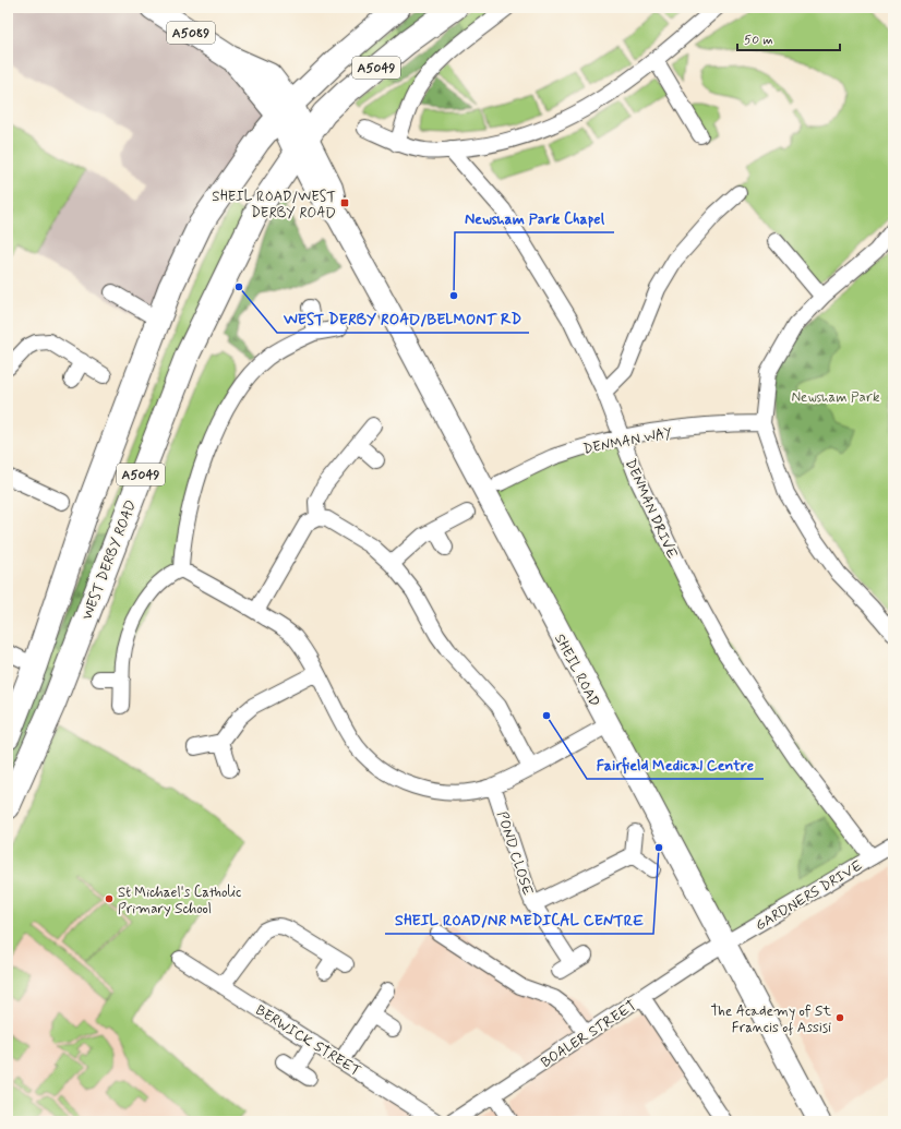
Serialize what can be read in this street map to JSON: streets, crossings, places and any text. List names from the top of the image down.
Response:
{
  "streets": {
    "highway": ["A5089", "A5049", "WEST DERBY ROAD"],
    "main road": ["SHEIL ROAD"],
    "street": [
      "DENMAN WAY",
      "DENMAN DRIVE",
      "POND CLOSE",
      "GARDNERS DRIVE",
      "BOALER STREET",
      "BERWICK STREET"
    ]
  },
  "crossings": [
    ["A5089", "A5049"],
    ["A5049", "WEST DERBY ROAD"],
    ["A5049", "SHEIL ROAD"],
    ["DENMAN WAY", "DENMAN DRIVE"],
    ["DENMAN DRIVE", "GARDNERS DRIVE"],
    ["WEST DERBY ROAD", "SHEIL ROAD"],
    ["SHEIL ROAD", "GARDNERS DRIVE"],
    ["SHEIL ROAD", "BOALER STREET"],
    ["GARDNERS DRIVE", "BOALER STREET"]
  ],
  "parks": ["Newsham Park"],
  "places": {
    "transit": ["SHEIL ROAD/WEST DERBY ROAD"],
    "other": [
      "WEST DERBY ROAD/BELMONT RD",
      "Newsham Park Chapel",
      "Fairfield Medical Centre",
      "SHEIL ROAD/NR MEDICAL CENTRE",
      "St Michael's Catholic Primary School",
      "The Academy of St Francis of Assisi"
    ]
  },
  "scale_bar": "50 m"
}
